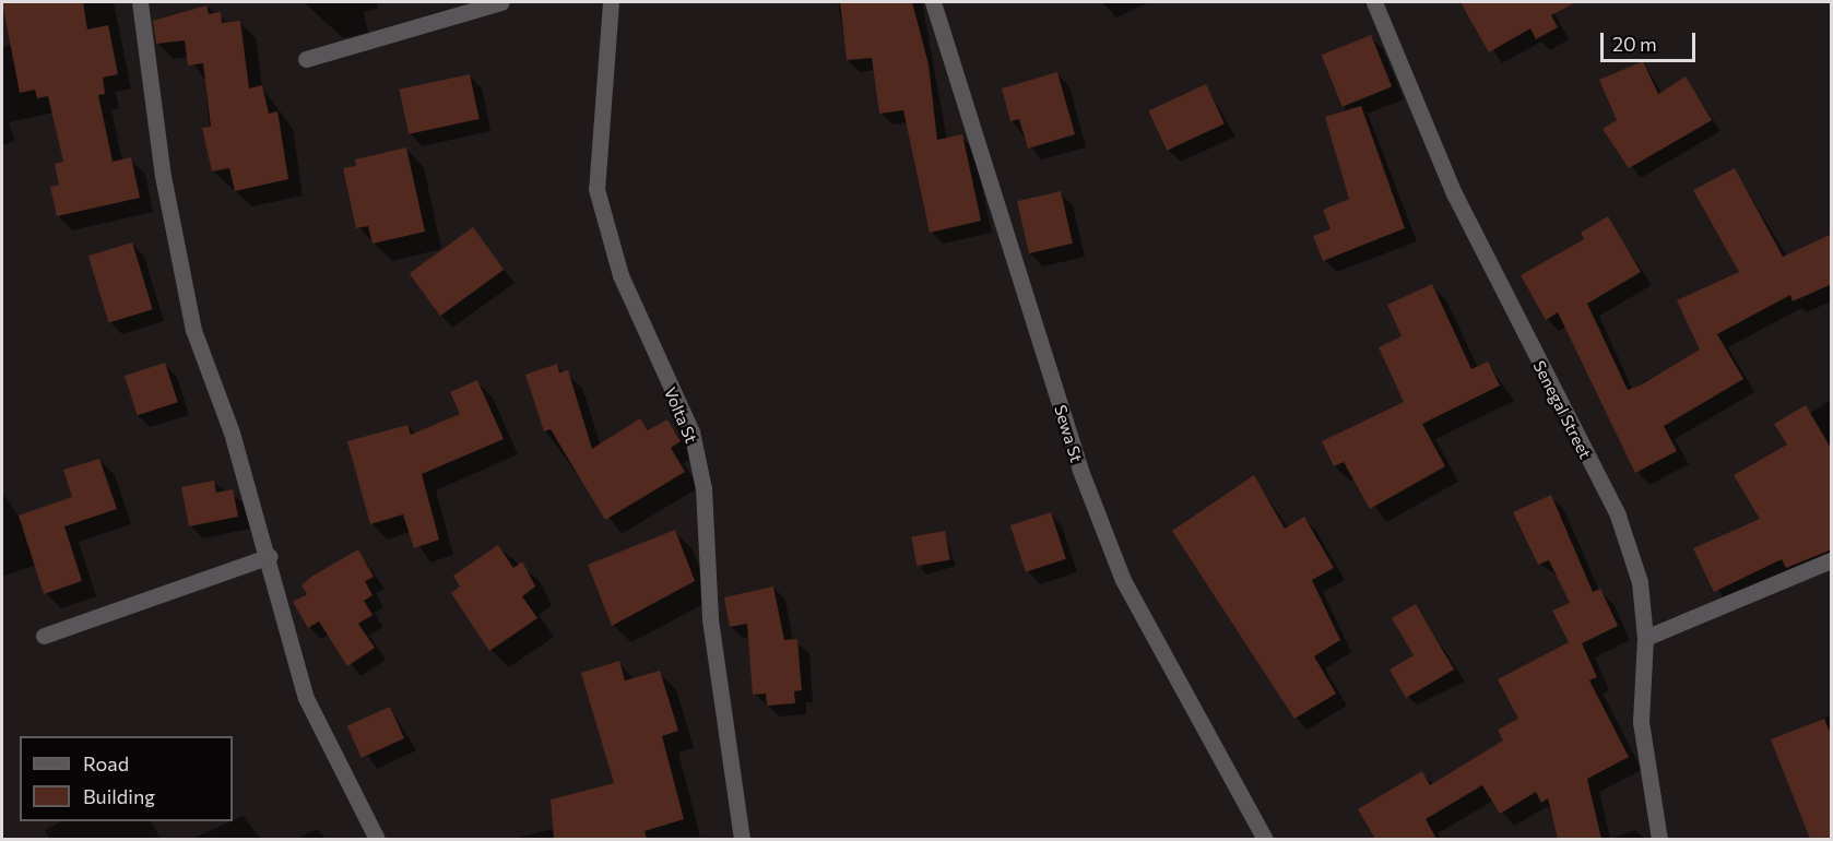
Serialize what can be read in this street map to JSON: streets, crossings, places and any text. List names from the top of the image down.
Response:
{
  "streets": {
    "street": ["Senegal Street", "Volta St", "Sewa St"]
  },
  "legend": ["Road", "Building"],
  "scale_bar": "20 m"
}
